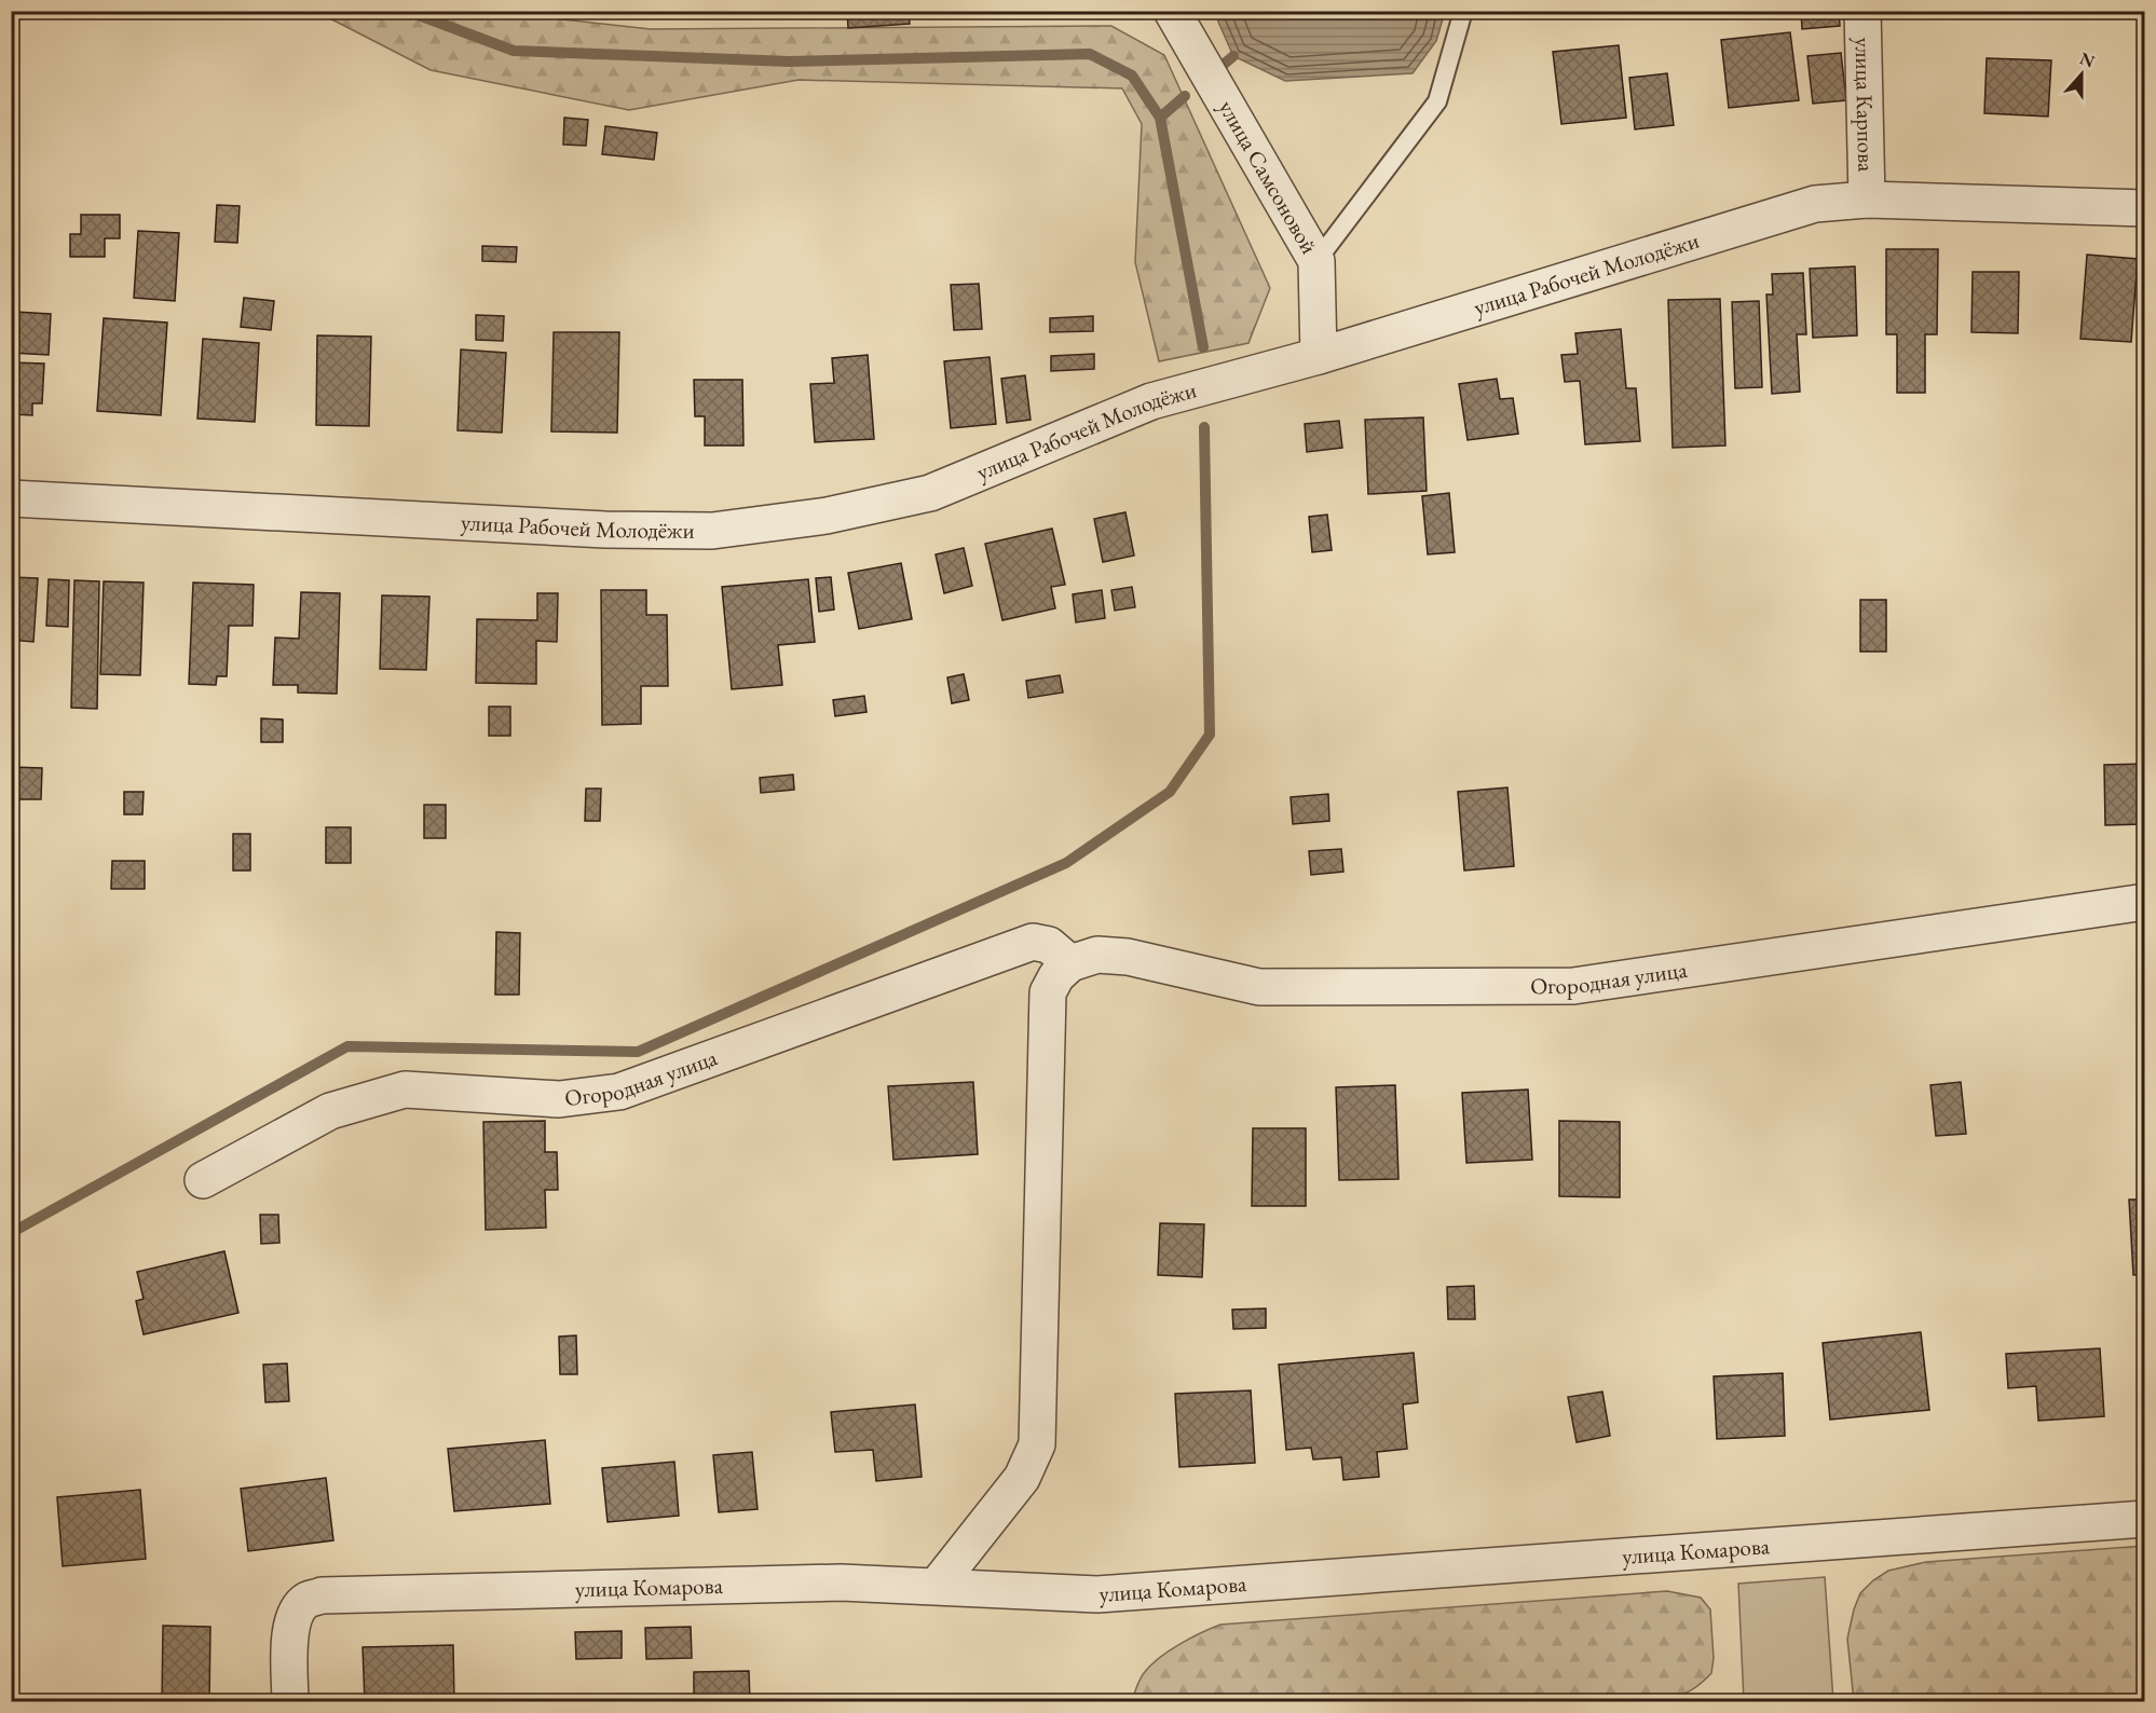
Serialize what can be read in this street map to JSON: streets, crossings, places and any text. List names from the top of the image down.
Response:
{
  "streets": {
    "street": [
      "улица Карпова",
      "улица Самсоновой",
      "улица Рабочей Молодёжи",
      "Огородная улица",
      "улица Комарова"
    ]
  },
  "crossings": [
    ["улица Карпова", "улица Рабочей Молодёжи"],
    ["улица Самсоновой", "улица Рабочей Молодёжи"]
  ],
  "north": "top"
}
